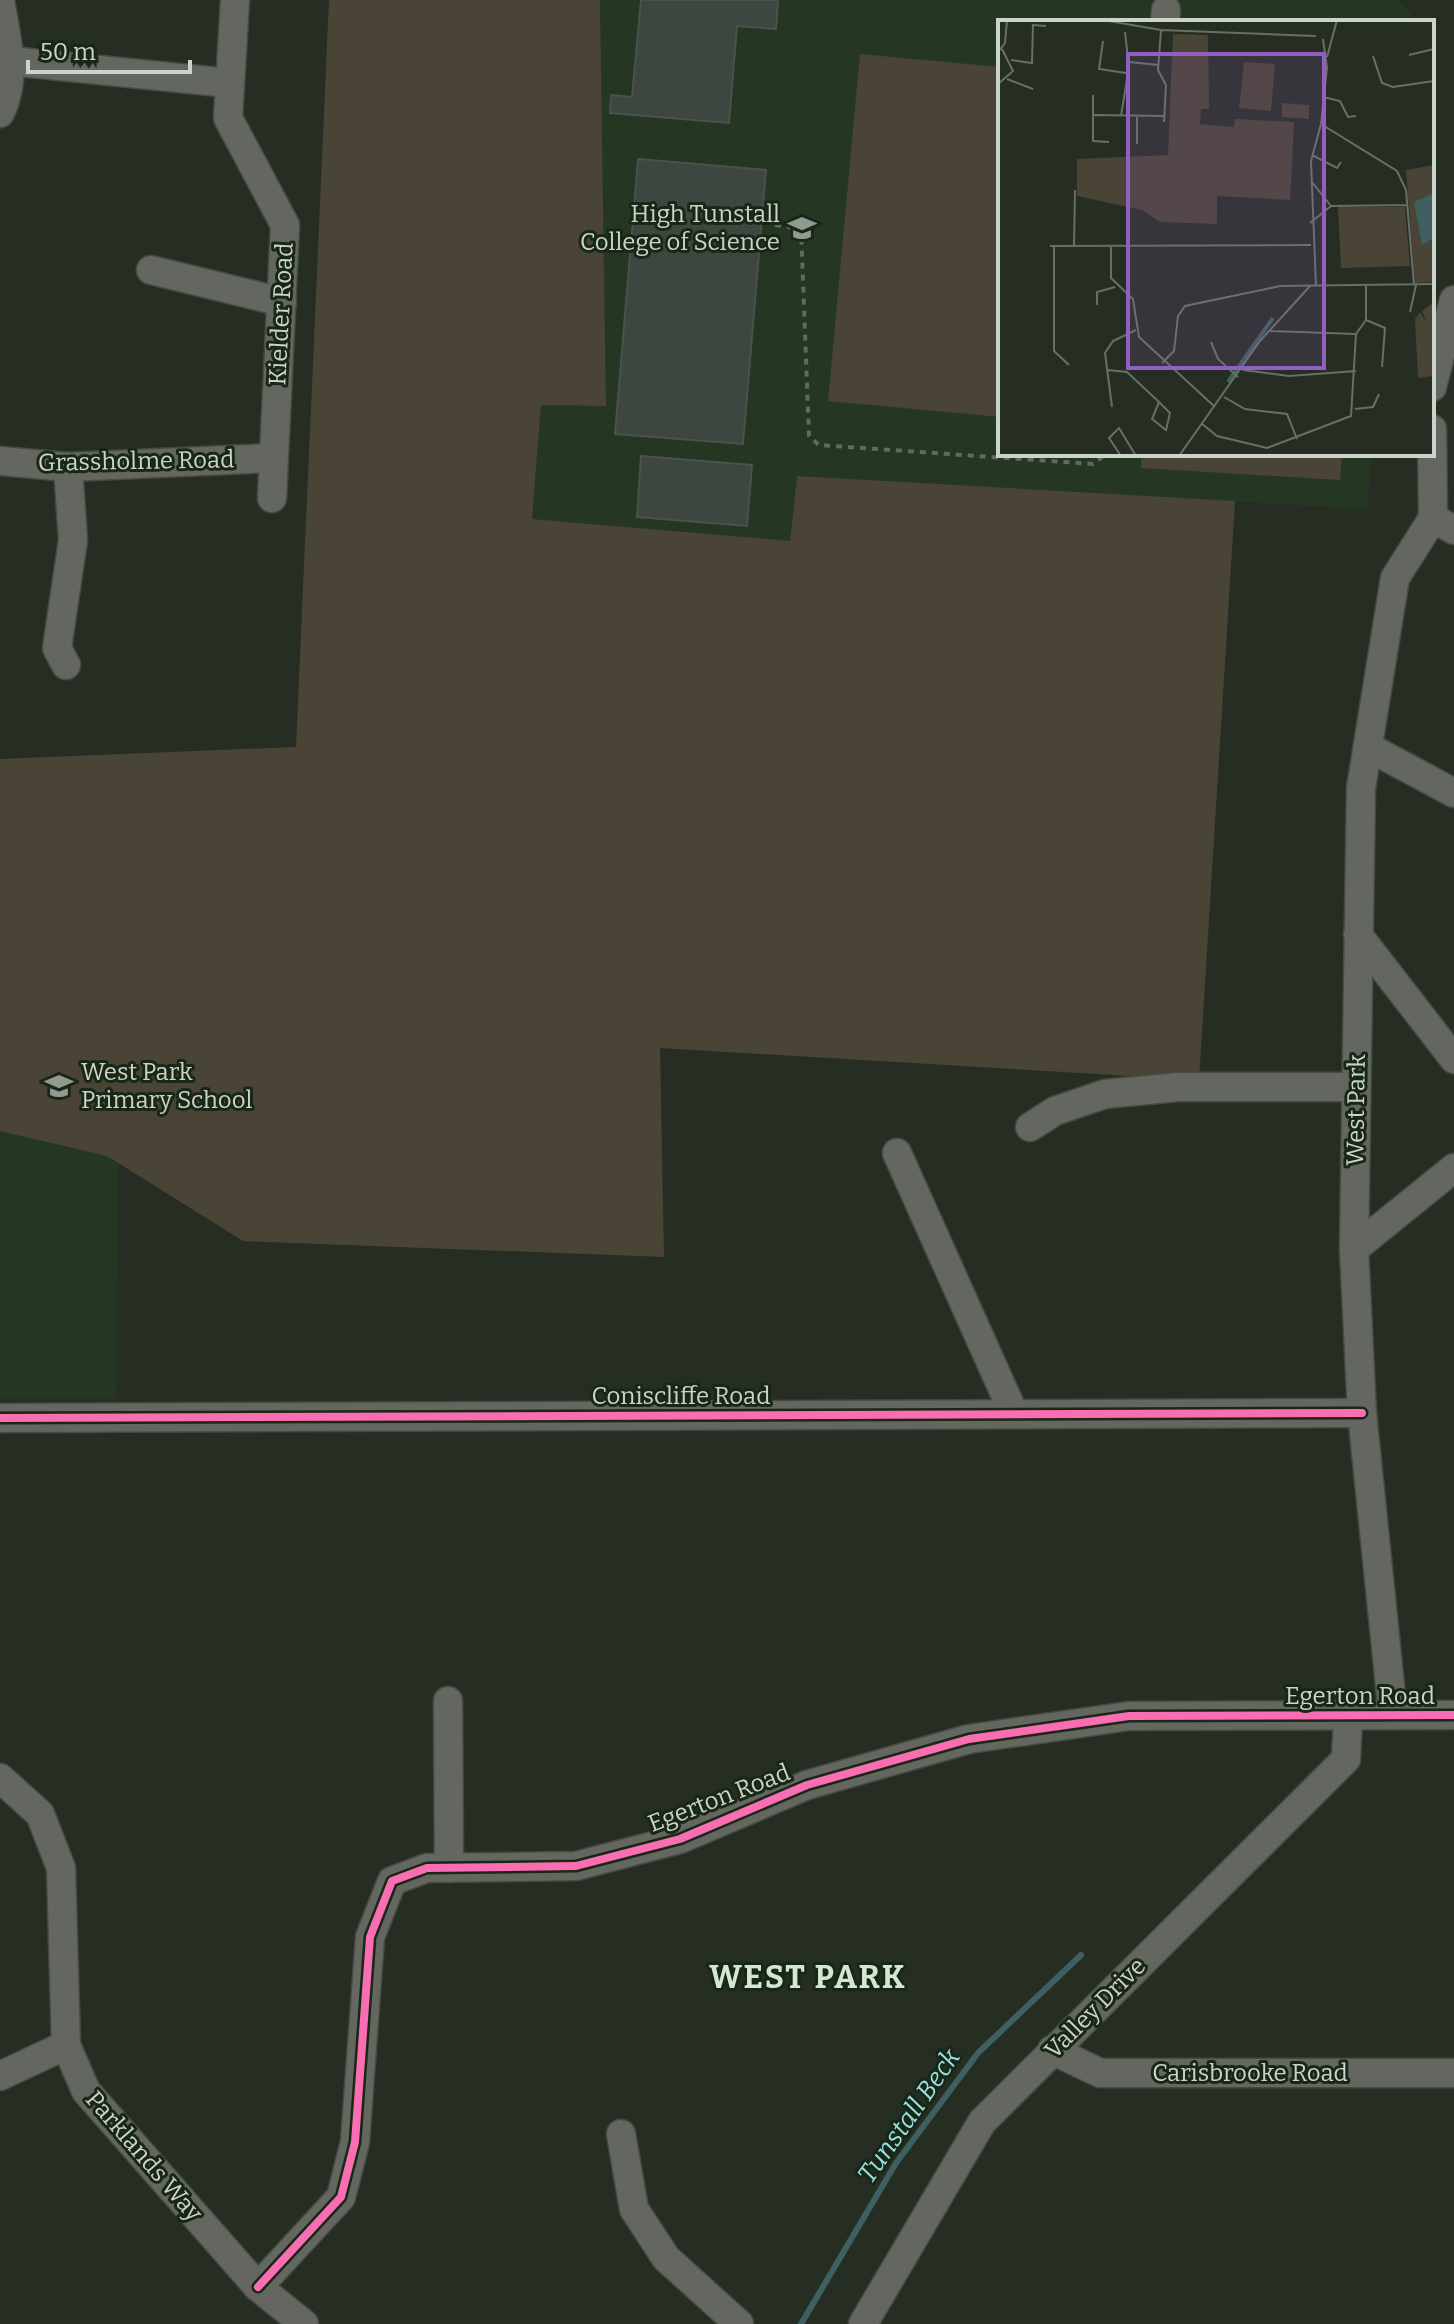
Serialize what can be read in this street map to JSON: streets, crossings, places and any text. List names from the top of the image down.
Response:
{
  "streets": {
    "street": [
      "Kielder Road",
      "Grassholme Road",
      "West Park",
      "Coniscliffe Road",
      "Egerton Road",
      "Valley Drive",
      "Carisbrooke Road",
      "Parklands Way"
    ]
  },
  "crossings": [
    ["Kielder Road", "Grassholme Road"],
    ["West Park", "Coniscliffe Road"],
    ["West Park", "Egerton Road"],
    ["Egerton Road", "Valley Drive"],
    ["Egerton Road", "Parklands Way"],
    ["Valley Drive", "Carisbrooke Road"]
  ],
  "districts": ["WEST PARK"],
  "water": ["Tunstall Beck"],
  "places": {
    "school or university": ["High Tunstall College of Science", "West Park Primary School"]
  },
  "scale_bar": "50 m"
}
